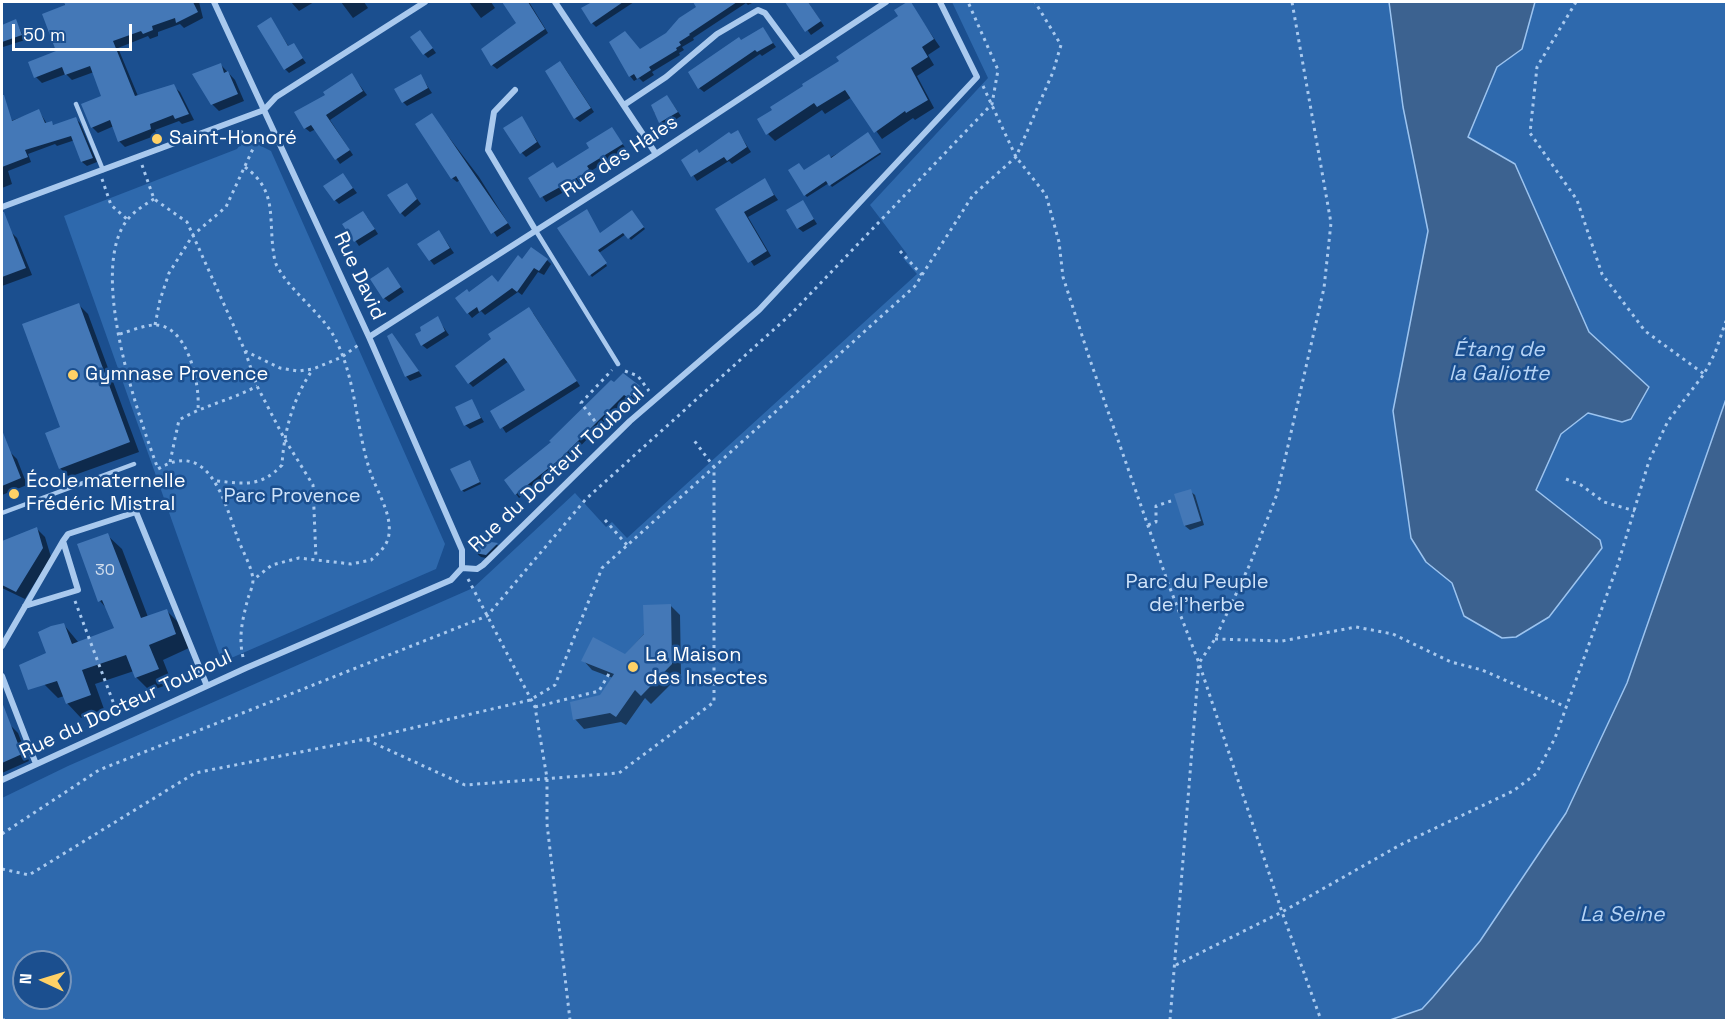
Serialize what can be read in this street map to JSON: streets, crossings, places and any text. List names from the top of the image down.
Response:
{
  "streets": {
    "street": ["Rue des Haies", "Rue David", "Rue du Docteur Touboul"]
  },
  "crossings": [
    ["Rue des Haies", "Rue David"],
    ["Rue David", "Rue du Docteur Touboul"]
  ],
  "water": ["Étang de la Galiotte", "La Seine"],
  "parks": ["Parc Provence", "Parc du Peuple de l'herbe"],
  "places": [
    "Saint-Honoré",
    "Gymnase Provence",
    "École maternelle Frédéric Mistral",
    "La Maison des Insectes"
  ],
  "house_numbers": ["30"],
  "scale_bar": "50 m",
  "north": "left"
}
